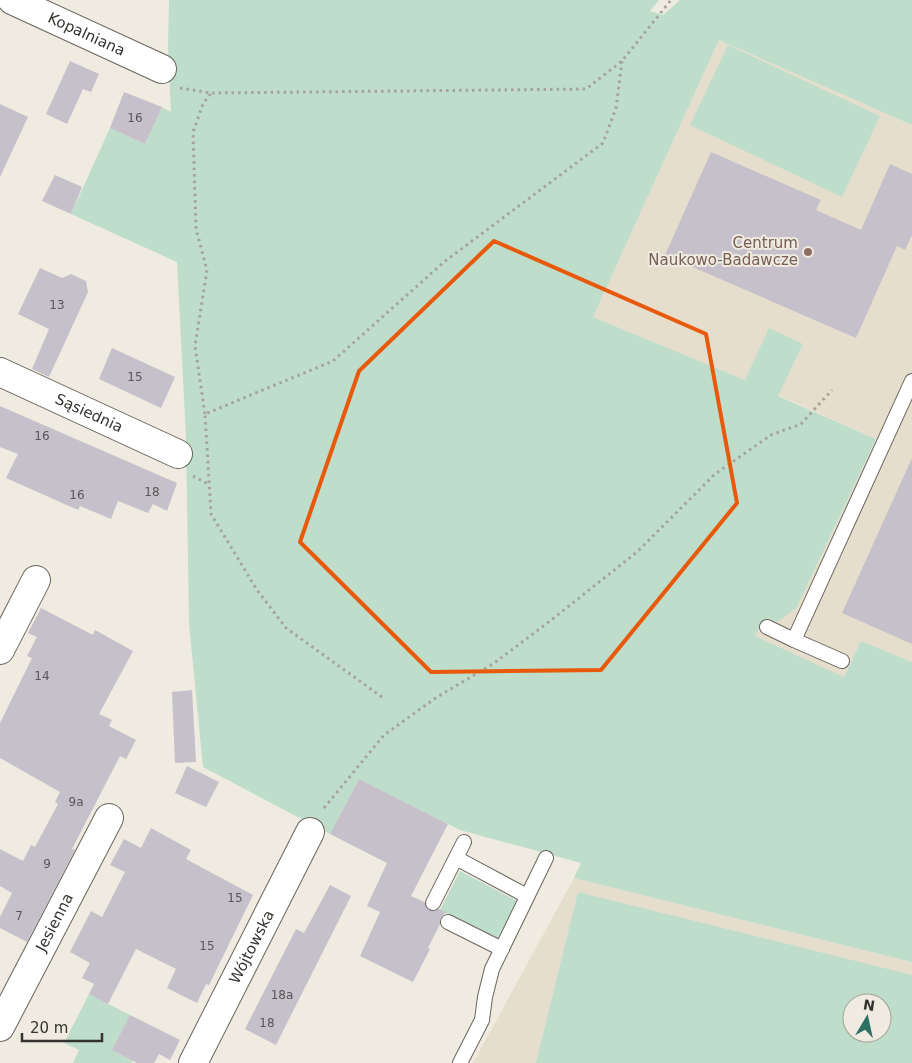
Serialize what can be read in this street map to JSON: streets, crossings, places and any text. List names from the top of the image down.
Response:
{
  "streets": {
    "street": [
      "Kopalniana",
      "Sąsiednia",
      "Jesienna",
      "Wójtowska"
    ]
  },
  "places": ["Centrum Naukowo-Badawcze"],
  "house_numbers": [
    "16",
    "13",
    "15",
    "16",
    "18",
    "16",
    "14",
    "9a",
    "9",
    "15",
    "7",
    "15",
    "18a",
    "18"
  ],
  "scale_bar": "20 m",
  "north": "top"
}
